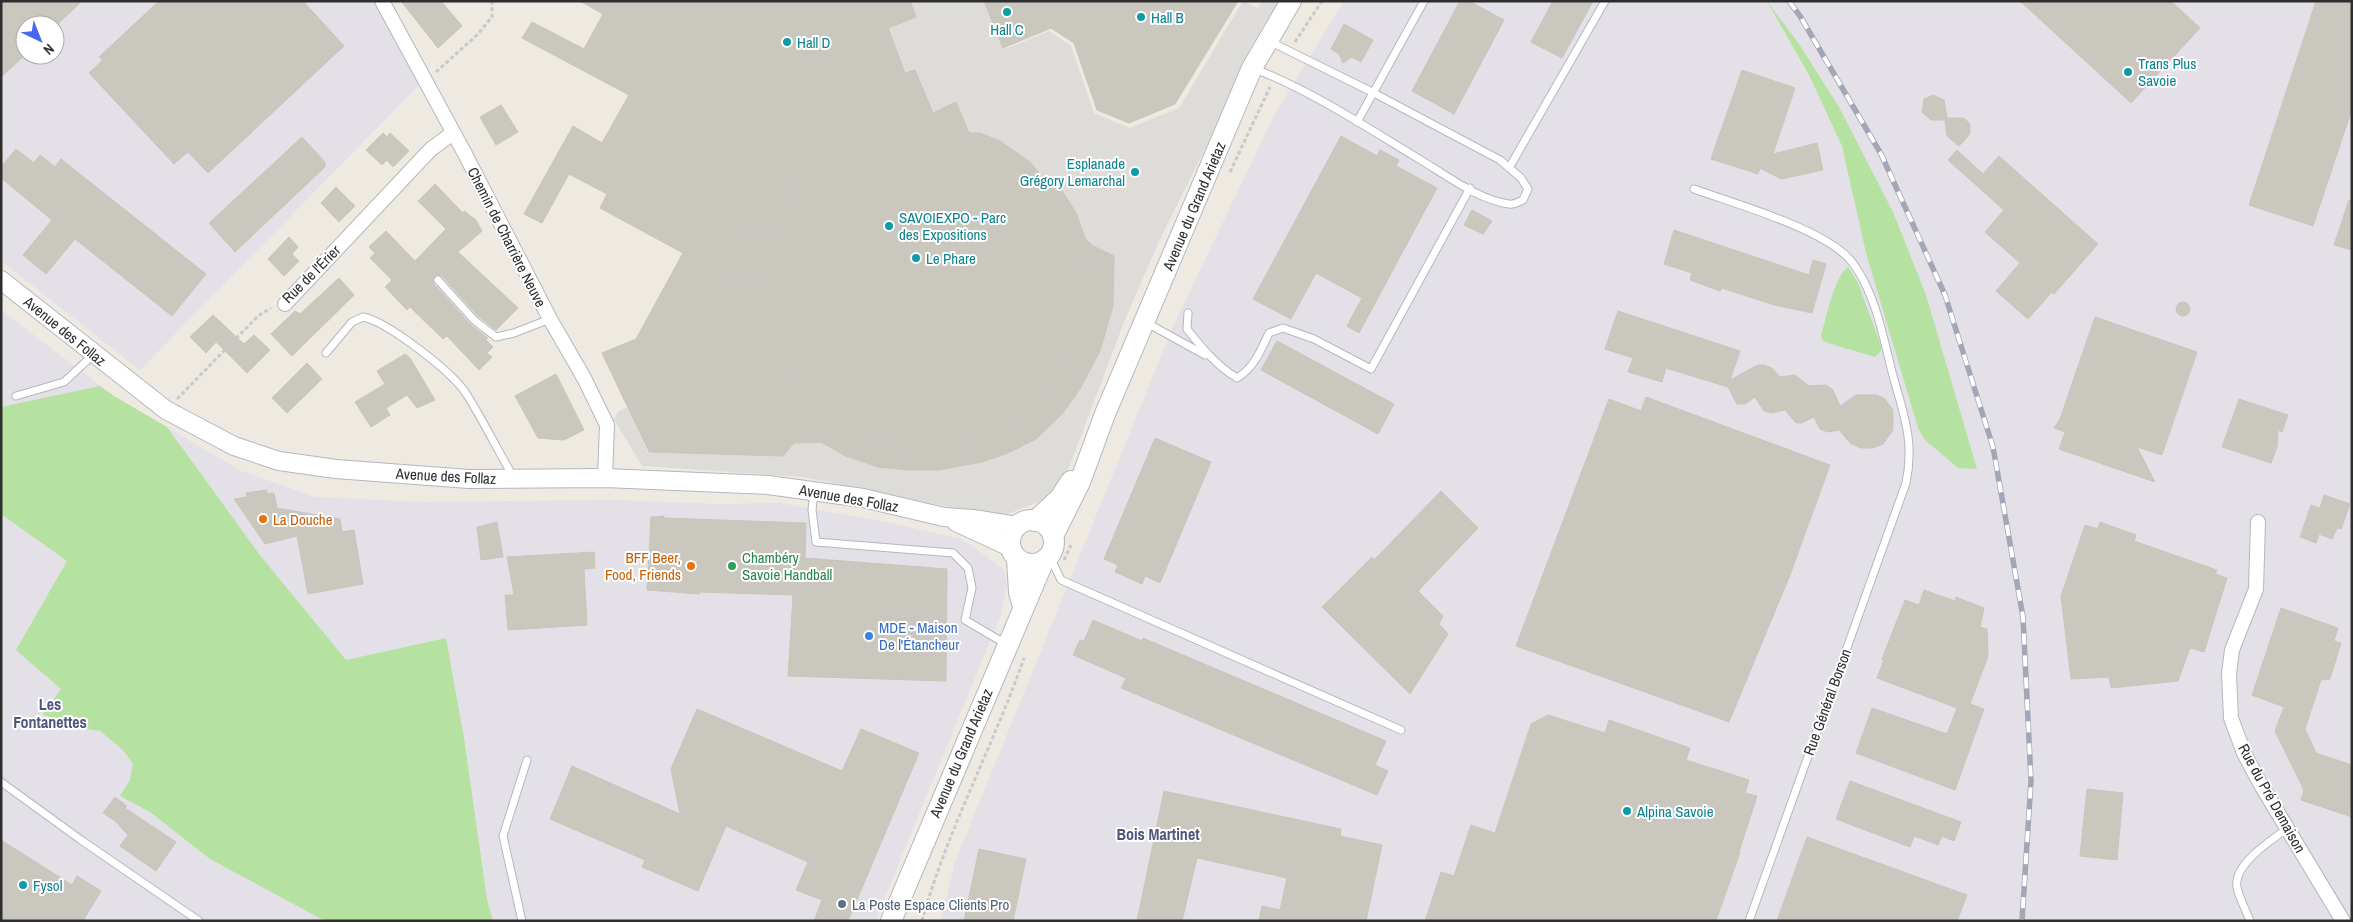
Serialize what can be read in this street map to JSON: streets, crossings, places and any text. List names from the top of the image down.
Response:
{
  "streets": {
    "main road": ["Avenue du Grand Arietaz"],
    "street": [
      "Chemin de Charrière Neuve",
      "Rue de l'Érier",
      "Avenue des Follaz",
      "Rue du Pré Demaison"
    ],
    "lane": ["Rue Général Borson"]
  },
  "crossings": [
    ["Avenue du Grand Arietaz", "Avenue des Follaz"],
    ["Chemin de Charrière Neuve", "Rue de l'Érier"],
    ["Chemin de Charrière Neuve", "Avenue des Follaz"],
    ["Rue de l'Érier", "Avenue des Follaz"]
  ],
  "districts": ["Les Fontanettes", "Bois Martinet"],
  "places": [
    "Hall C",
    "Hall B",
    "Hall D",
    "Trans Plus Savoie",
    "Esplanade Grégory Lemarchal",
    "SAVOIEXPO - Parc des Expositions",
    "Le Phare",
    "La Douche",
    "BFF Beer, Food, Friends",
    "Chambéry Savoie Handball",
    "MDE - Maison De l'Étancheur",
    "Alpina Savoie",
    "Fysol",
    "La Poste Espace Clients Pro"
  ],
  "north": "bottom right"
}
